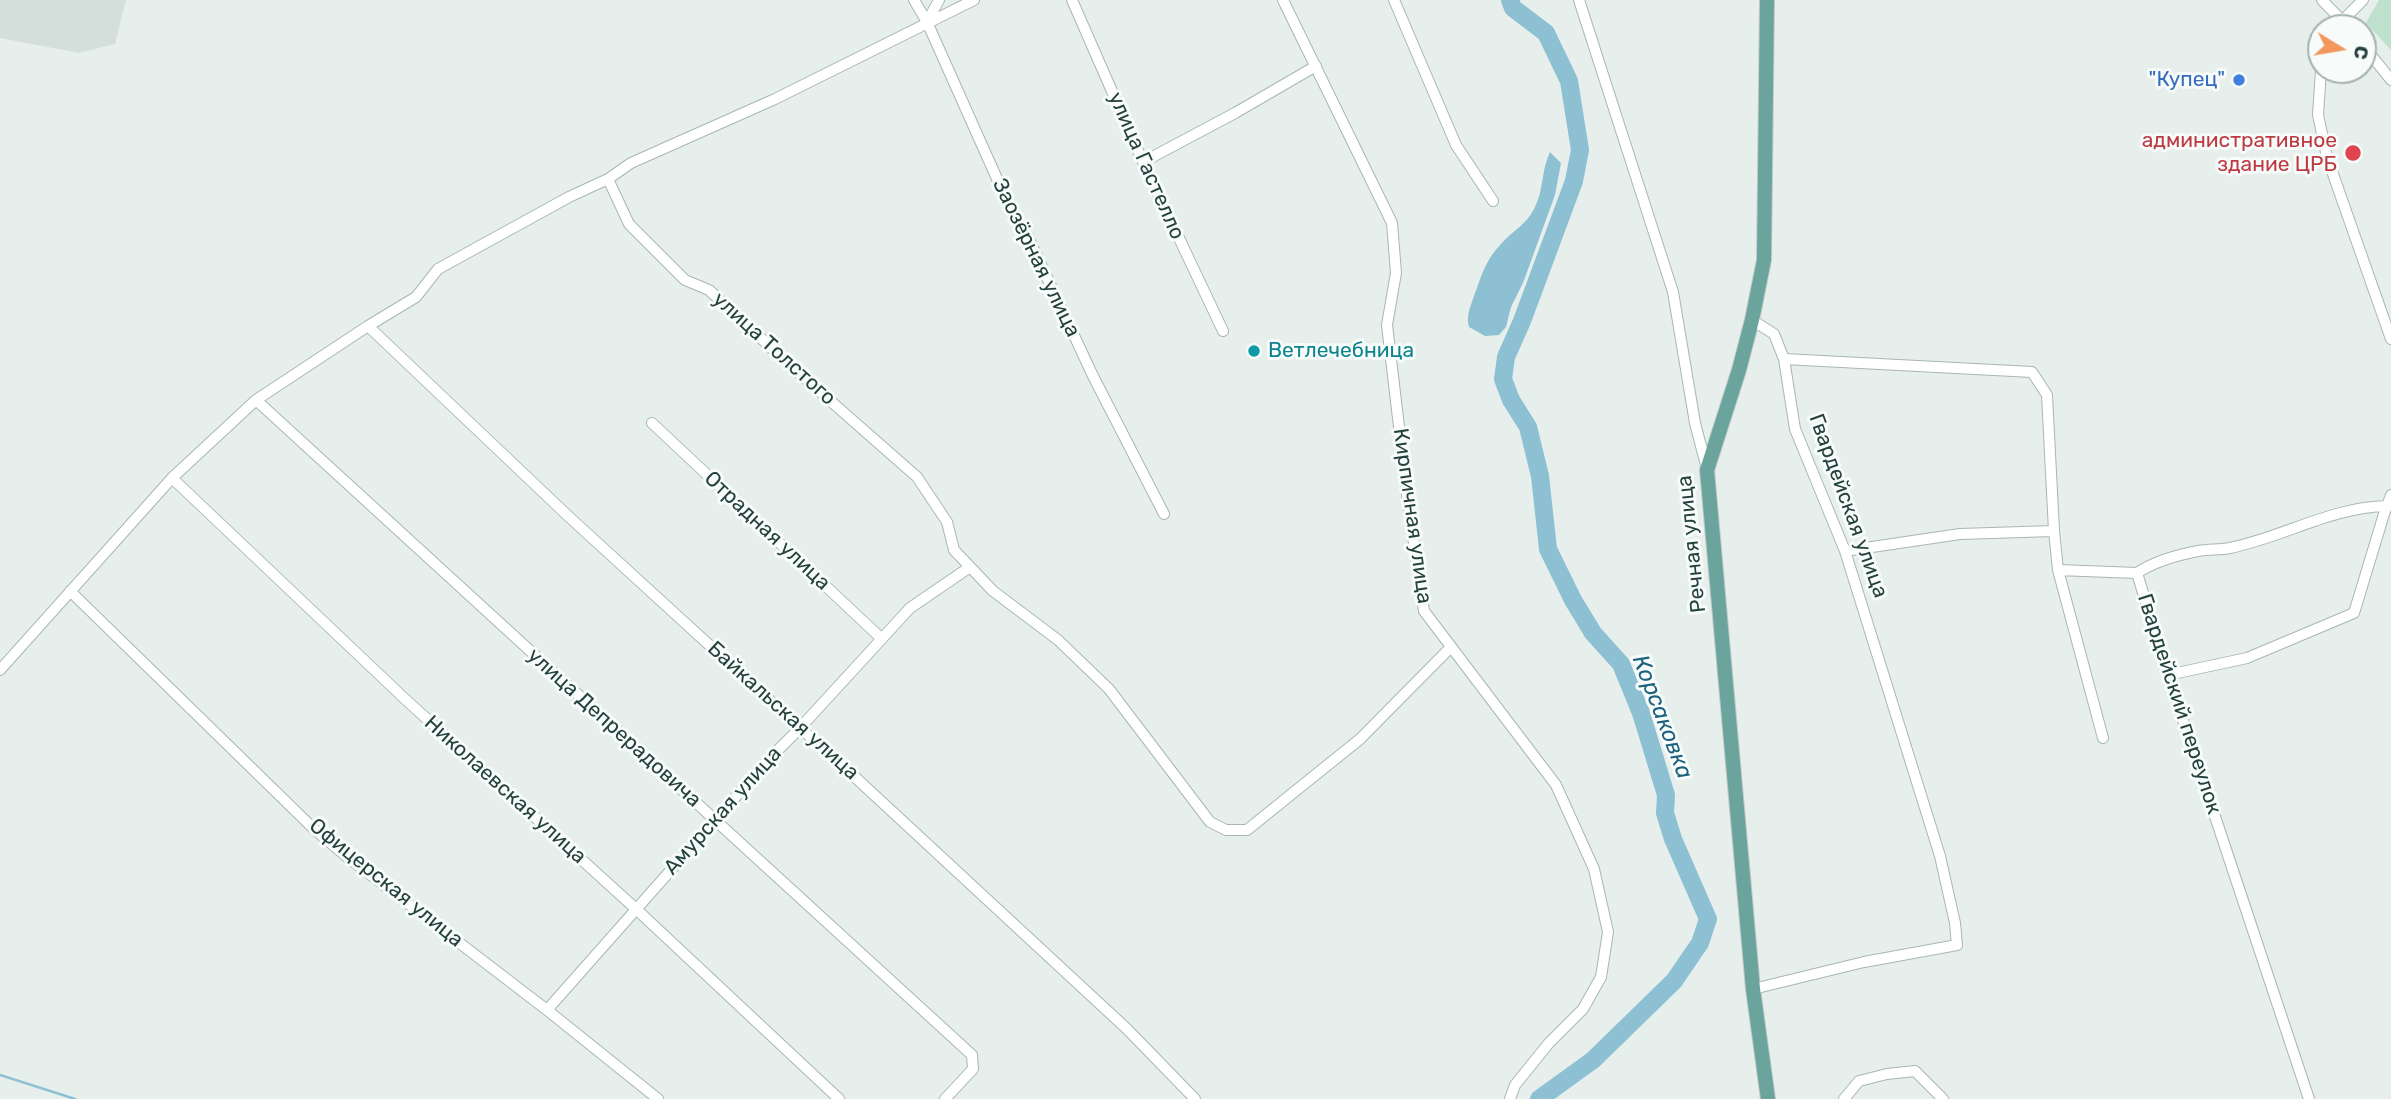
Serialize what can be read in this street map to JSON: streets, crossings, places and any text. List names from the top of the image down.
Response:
{
  "streets": {
    "main road": ["Речная улица"],
    "street": [
      "улица Гастелло",
      "Заозёрная улица",
      "улица Толстого",
      "Гвардейская улица",
      "Кирпичная улица",
      "Отрадная улица",
      "Гвардейский переулок",
      "Байкальская улица",
      "улица Депрерадовича",
      "Николаевская улица",
      "Амурская улица",
      "Офицерская улица"
    ]
  },
  "crossings": [
    ["улица Толстого", "Кирпичная улица"],
    ["улица Толстого", "Амурская улица"],
    ["Гвардейская улица", "Речная улица"],
    ["Отрадная улица", "Амурская улица"],
    ["Байкальская улица", "Амурская улица"],
    ["улица Депрерадовича", "Амурская улица"],
    ["Николаевская улица", "Амурская улица"],
    ["Амурская улица", "Офицерская улица"]
  ],
  "water": ["Корсаковка"],
  "places": ["\"Купец\"", "административное здание ЦРБ", "Ветлечебница"],
  "north": "right"
}
